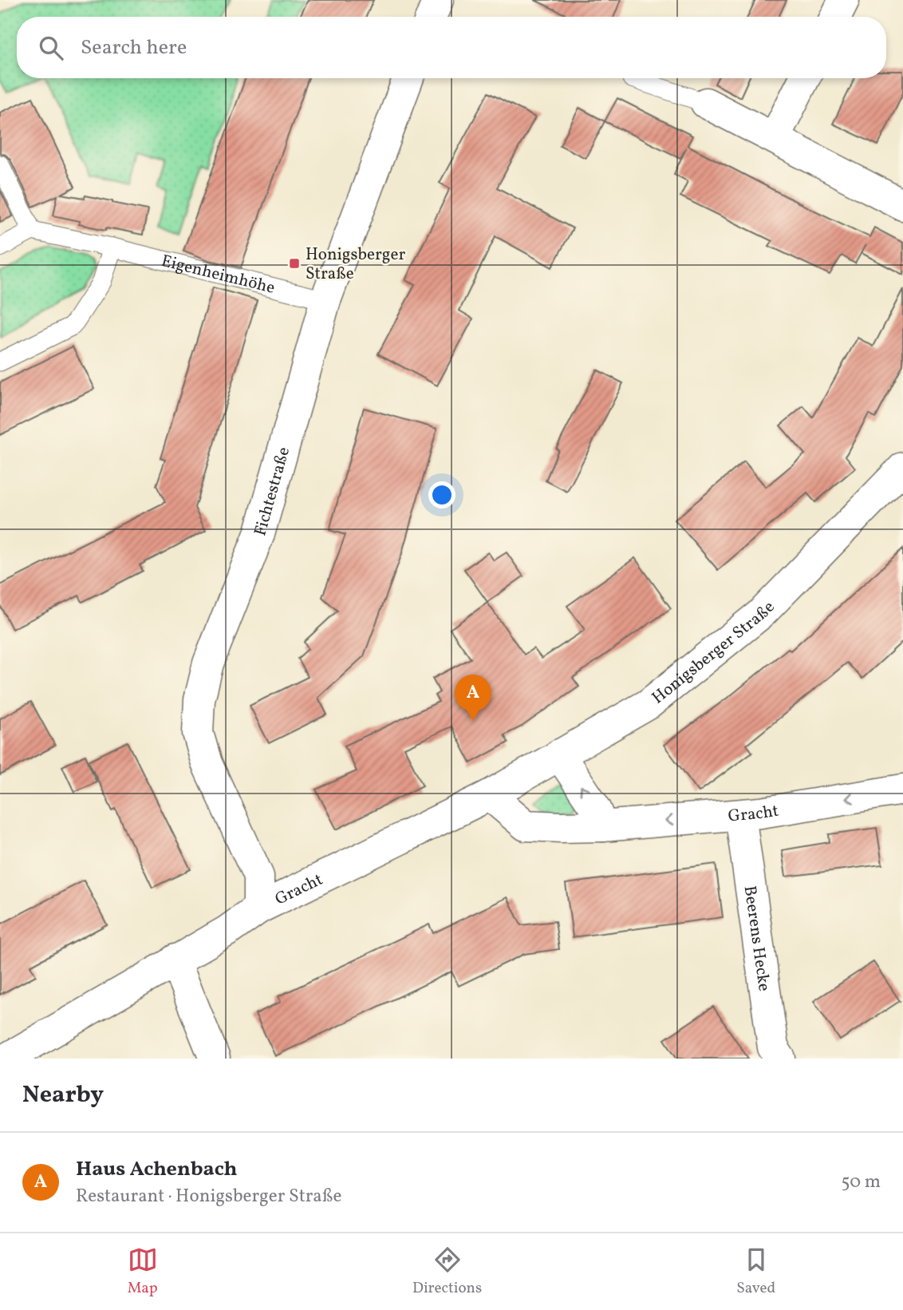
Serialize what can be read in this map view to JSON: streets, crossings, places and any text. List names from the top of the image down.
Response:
{
  "streets": {
    "street": [
      "Fichtestraße",
      "Honigsberger Straße",
      "Gracht",
      "Beerens Hecke"
    ],
    "lane": ["Eigenheimhöhe"]
  },
  "crossings": [
    ["Eigenheimhöhe", "Fichtestraße"],
    ["Fichtestraße", "Gracht"],
    ["Honigsberger Straße", "Gracht"],
    ["Gracht", "Beerens Hecke"]
  ],
  "places": {
    "transit": ["Honigsberger Straße"]
  },
  "page": {
    "search": "Search here",
    "pins": "A",
    "heading": "Nearby",
    "list": [
      {
        "mark": "A",
        "name": "Haus Achenbach",
        "note": "Restaurant · Honigsberger Straße",
        "value": "50 m"
      }
    ],
    "nav": ["Map", "Directions", "Saved"]
  }
}
